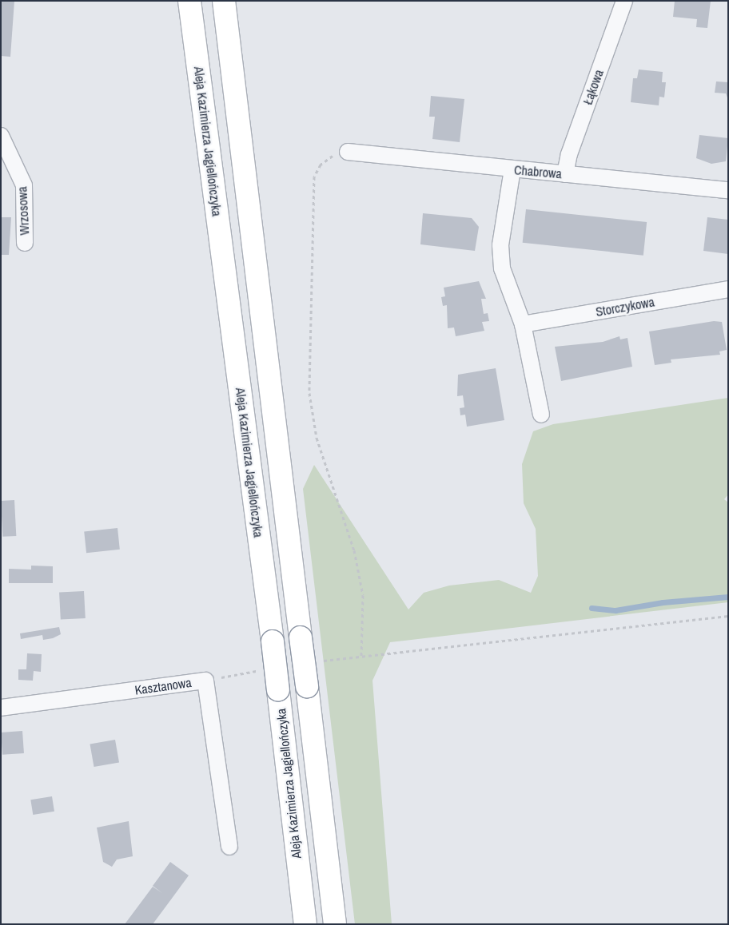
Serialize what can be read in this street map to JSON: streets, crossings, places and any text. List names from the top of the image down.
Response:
{
  "streets": {
    "highway": ["Aleja Kazimierza Jagiellończyka"],
    "street": [
      "Łąkowa",
      "Chabrowa",
      "Wrzosowa",
      "Storczykowa",
      "Kasztanowa"
    ]
  },
  "crossings": [
    ["Łąkowa", "Chabrowa"]
  ]
}
